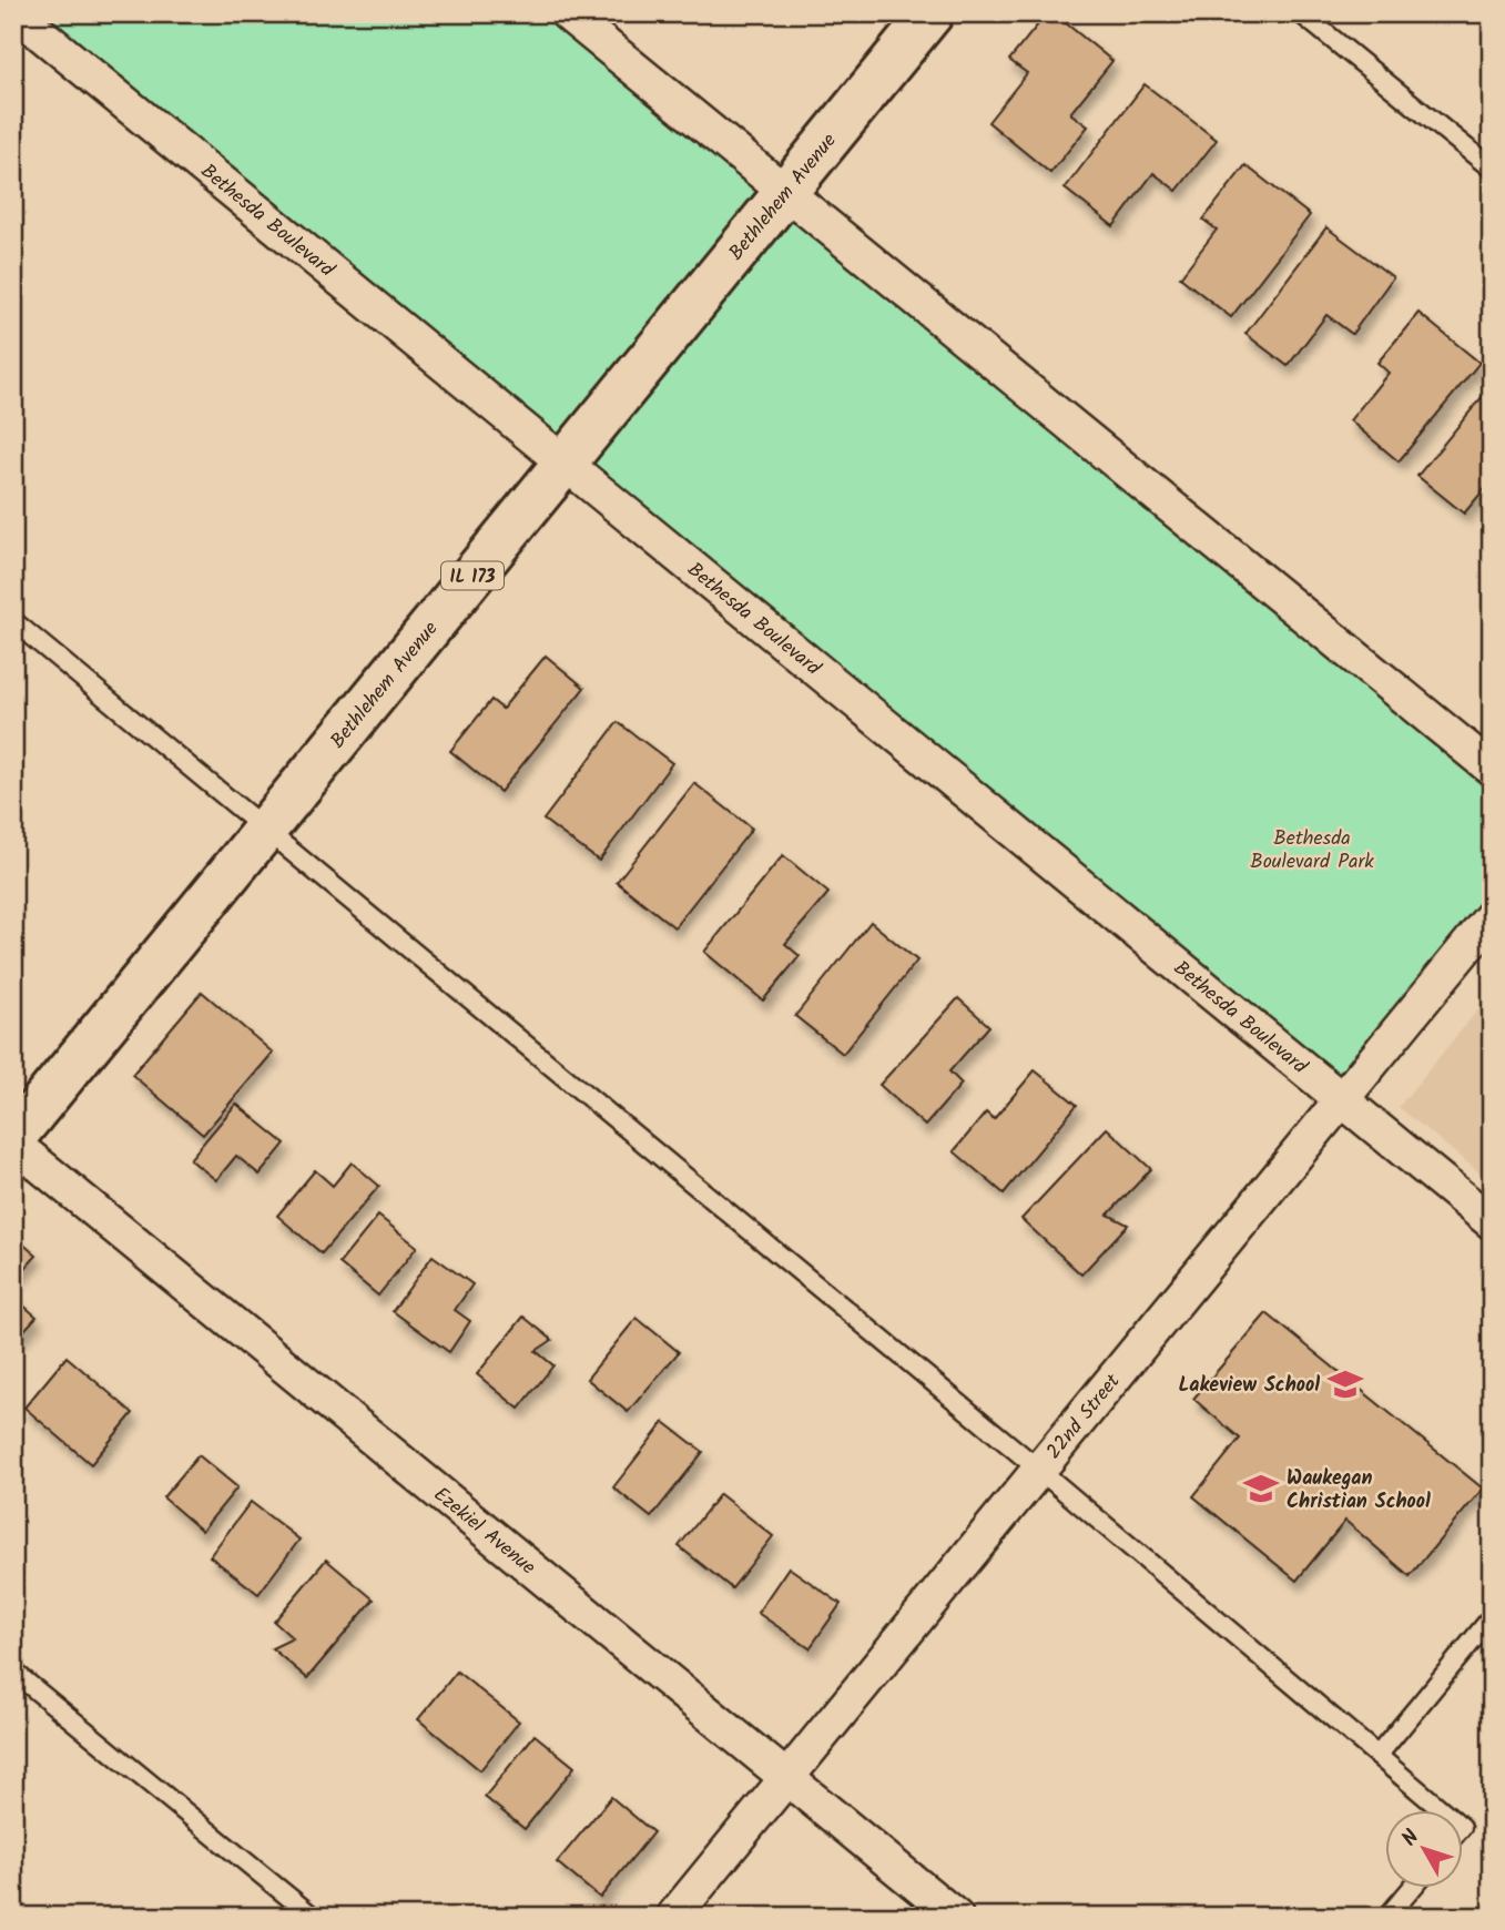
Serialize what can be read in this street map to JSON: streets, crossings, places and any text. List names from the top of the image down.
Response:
{
  "streets": {
    "main road": ["Bethlehem Avenue", "IL 173"],
    "street": ["Bethesda Boulevard", "22nd Street", "Ezekiel Avenue"]
  },
  "crossings": [
    ["Bethlehem Avenue", "Bethesda Boulevard"],
    ["Bethesda Boulevard", "22nd Street"],
    ["22nd Street", "Ezekiel Avenue"]
  ],
  "parks": ["Bethesda Boulevard Park"],
  "places": {
    "school or university": ["Lakeview School", "Waukegan Christian School"]
  },
  "north": "top left"
}
